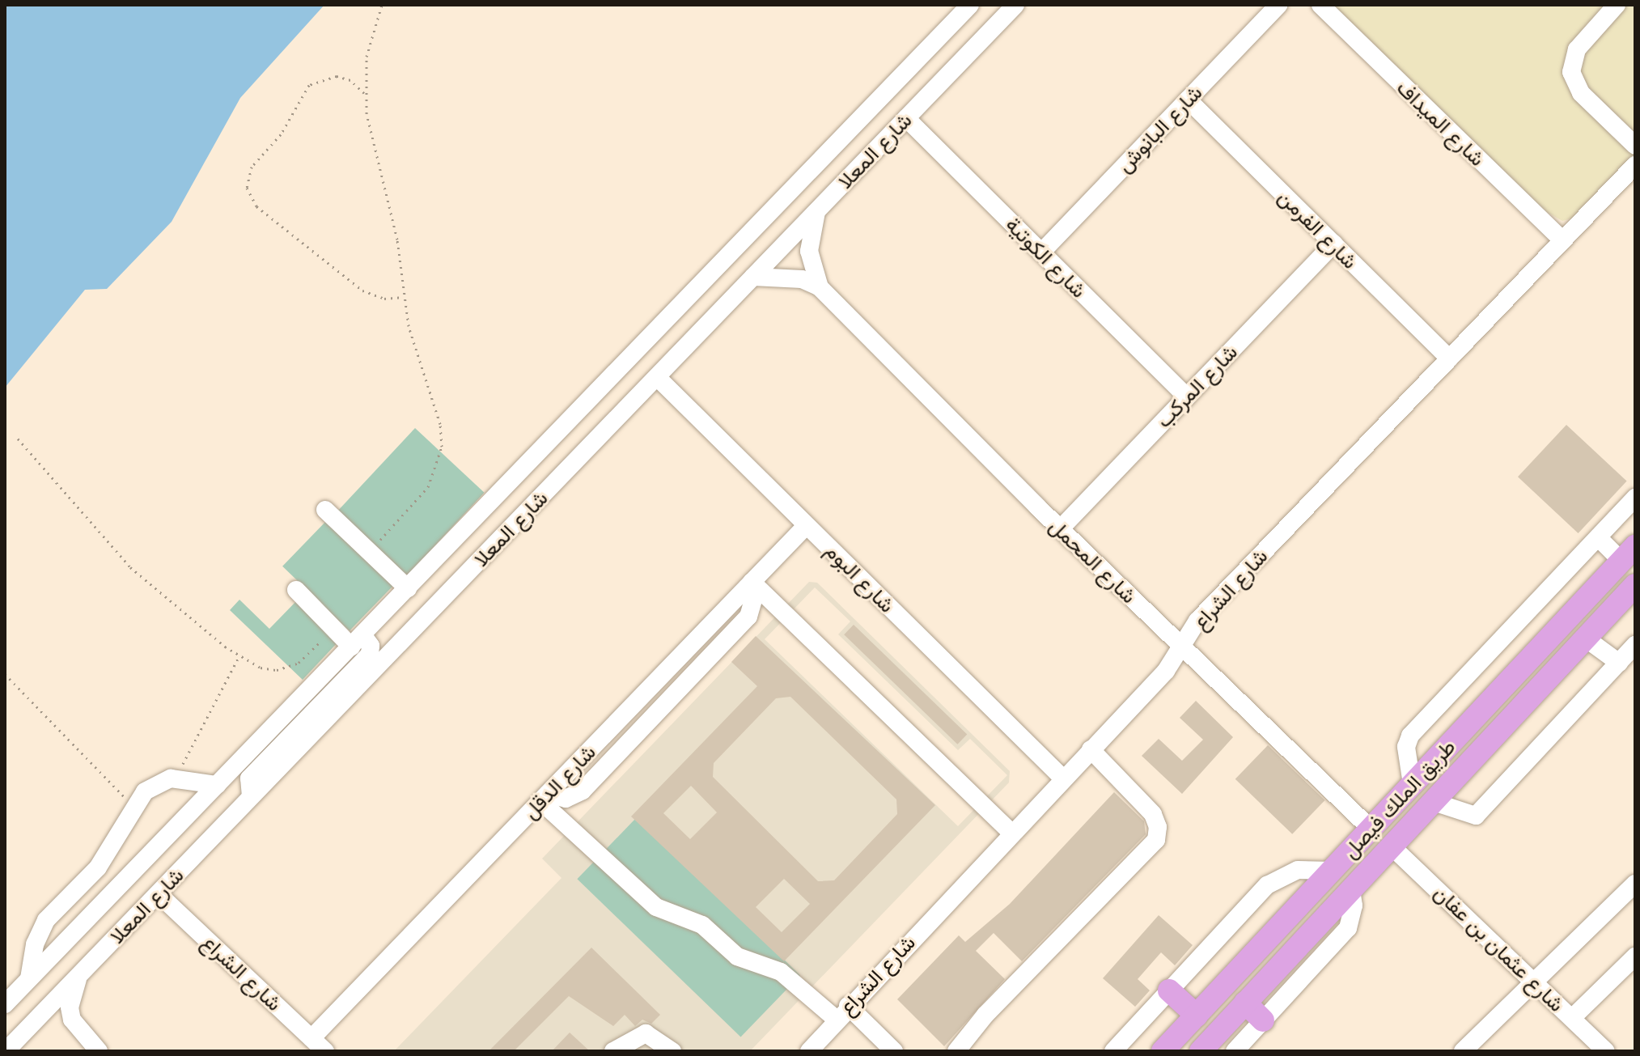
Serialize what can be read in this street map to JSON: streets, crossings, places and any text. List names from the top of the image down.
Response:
{
  "streets": {
    "main road": ["طريق الملك فيصل"],
    "street": [
      "شارع الميداف",
      "شارع البانوش",
      "شارع المعلا",
      "شارع الفرمن",
      "شارع الكوتية",
      "شارع المركب",
      "شارع المحمل",
      "شارع البوم",
      "شارع الشراع",
      "شارع الدقل",
      "شارع عثمان بن عفان"
    ]
  },
  "crossings": [
    ["شارع الميداف", "شارع الشراع"],
    ["شارع البانوش", "شارع الفرمن"],
    ["شارع البانوش", "شارع الكوتية"],
    ["شارع المعلا", "شارع الكوتية"],
    ["شارع المعلا", "شارع المحمل"],
    ["شارع المعلا", "شارع البوم"],
    ["شارع المعلا", "شارع الشراع"],
    ["شارع الفرمن", "شارع المركب"],
    ["شارع الفرمن", "شارع الشراع"],
    ["شارع الكوتية", "شارع المركب"],
    ["شارع المركب", "شارع المحمل"],
    ["شارع المحمل", "شارع الشراع"],
    ["شارع المحمل", "طريق الملك فيصل"],
    ["شارع البوم", "شارع الشراع"],
    ["شارع البوم", "شارع الدقل"],
    ["شارع الشراع", "شارع الدقل"],
    ["طريق الملك فيصل", "شارع عثمان بن عفان"]
  ]
}
